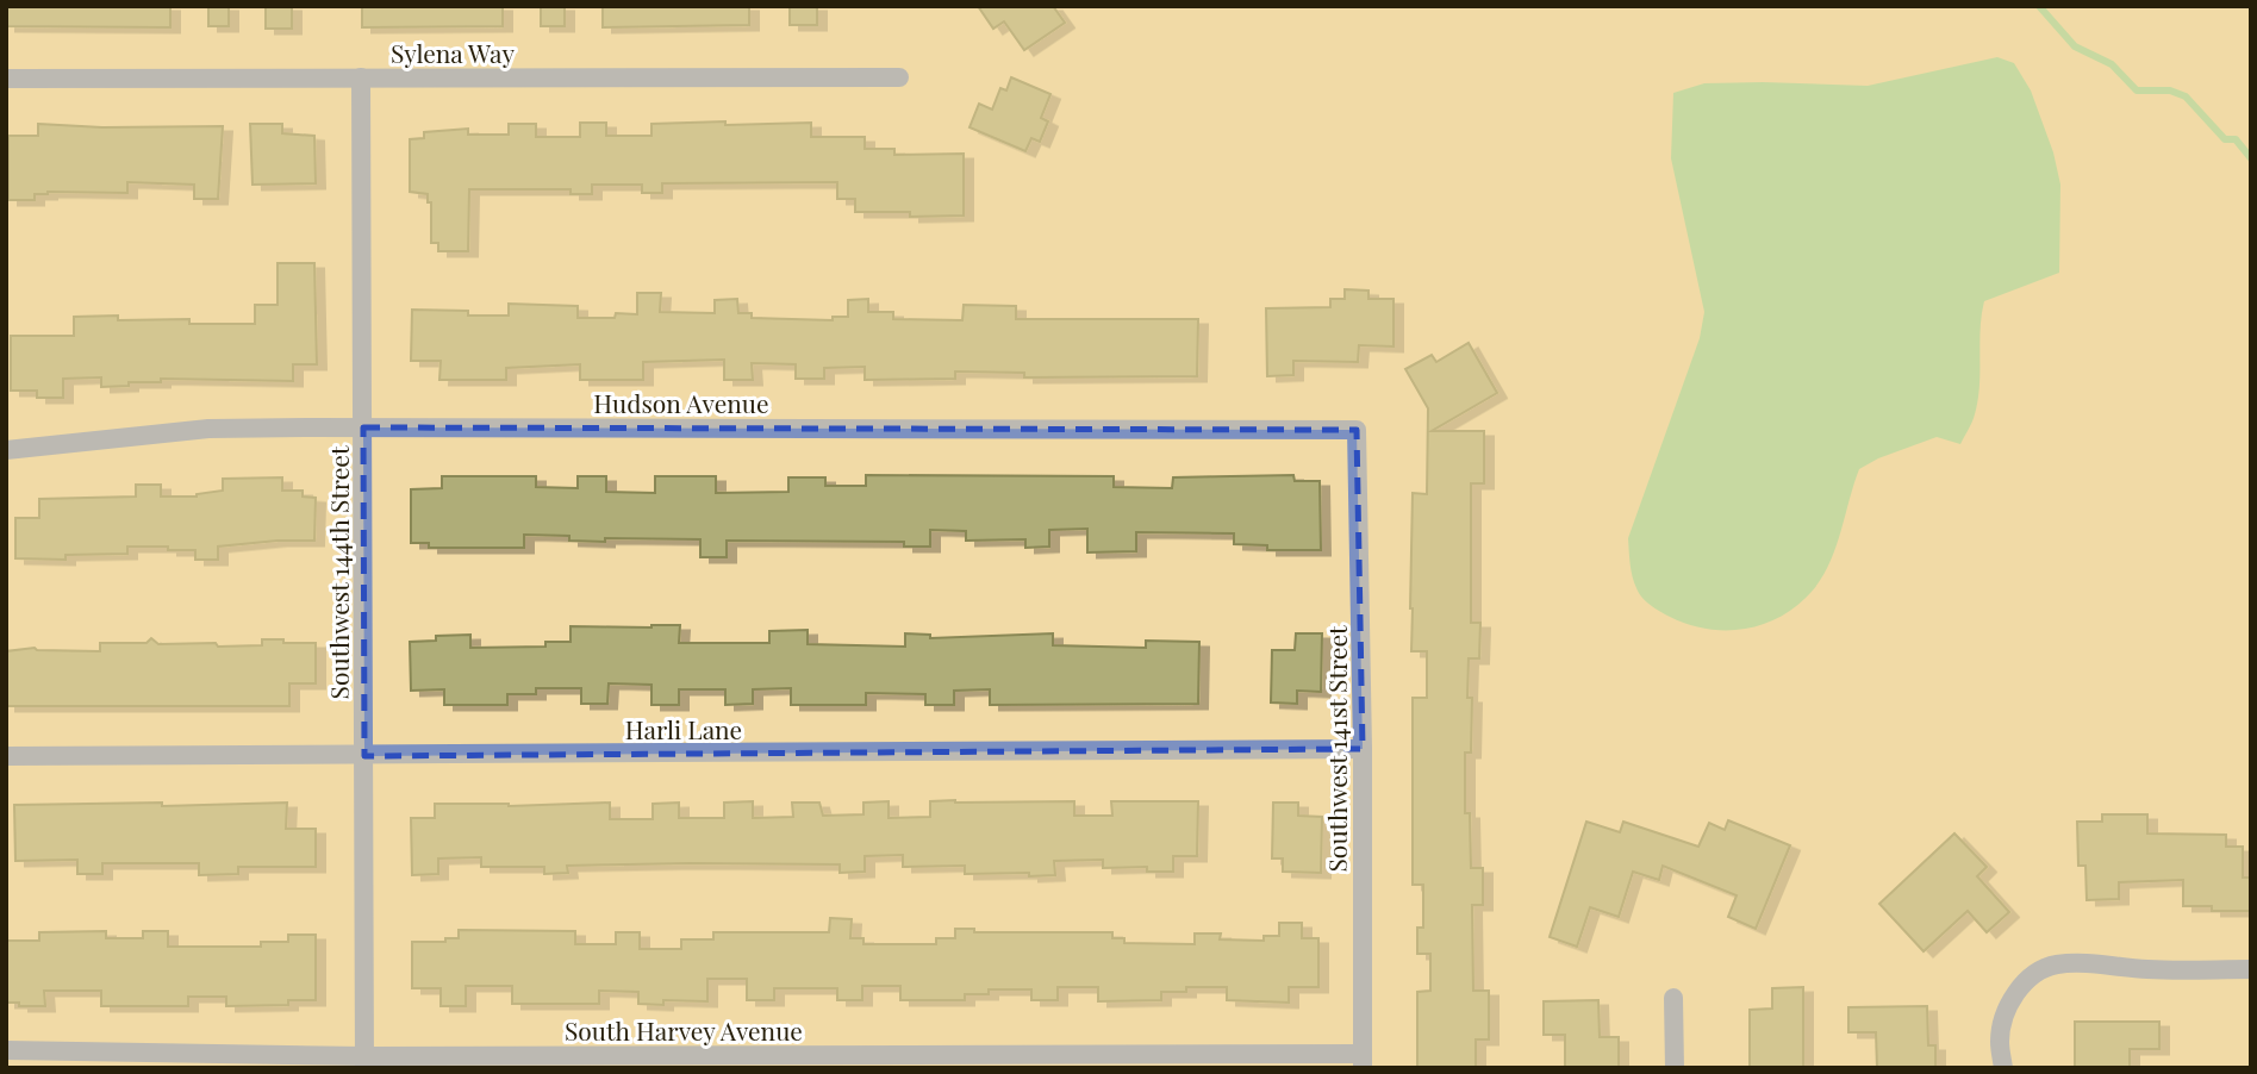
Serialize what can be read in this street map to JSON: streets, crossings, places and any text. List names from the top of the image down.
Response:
{
  "streets": {
    "street": [
      "Sylena Way",
      "Hudson Avenue",
      "Southwest 144th Street",
      "Harli Lane",
      "Southwest 141st Street",
      "South Harvey Avenue"
    ]
  },
  "crossings": [
    ["Sylena Way", "Southwest 144th Street"],
    ["Hudson Avenue", "Southwest 144th Street"],
    ["Hudson Avenue", "Southwest 141st Street"],
    ["Southwest 144th Street", "Harli Lane"],
    ["Southwest 144th Street", "South Harvey Avenue"],
    ["Harli Lane", "Southwest 141st Street"],
    ["Southwest 141st Street", "South Harvey Avenue"]
  ]
}
